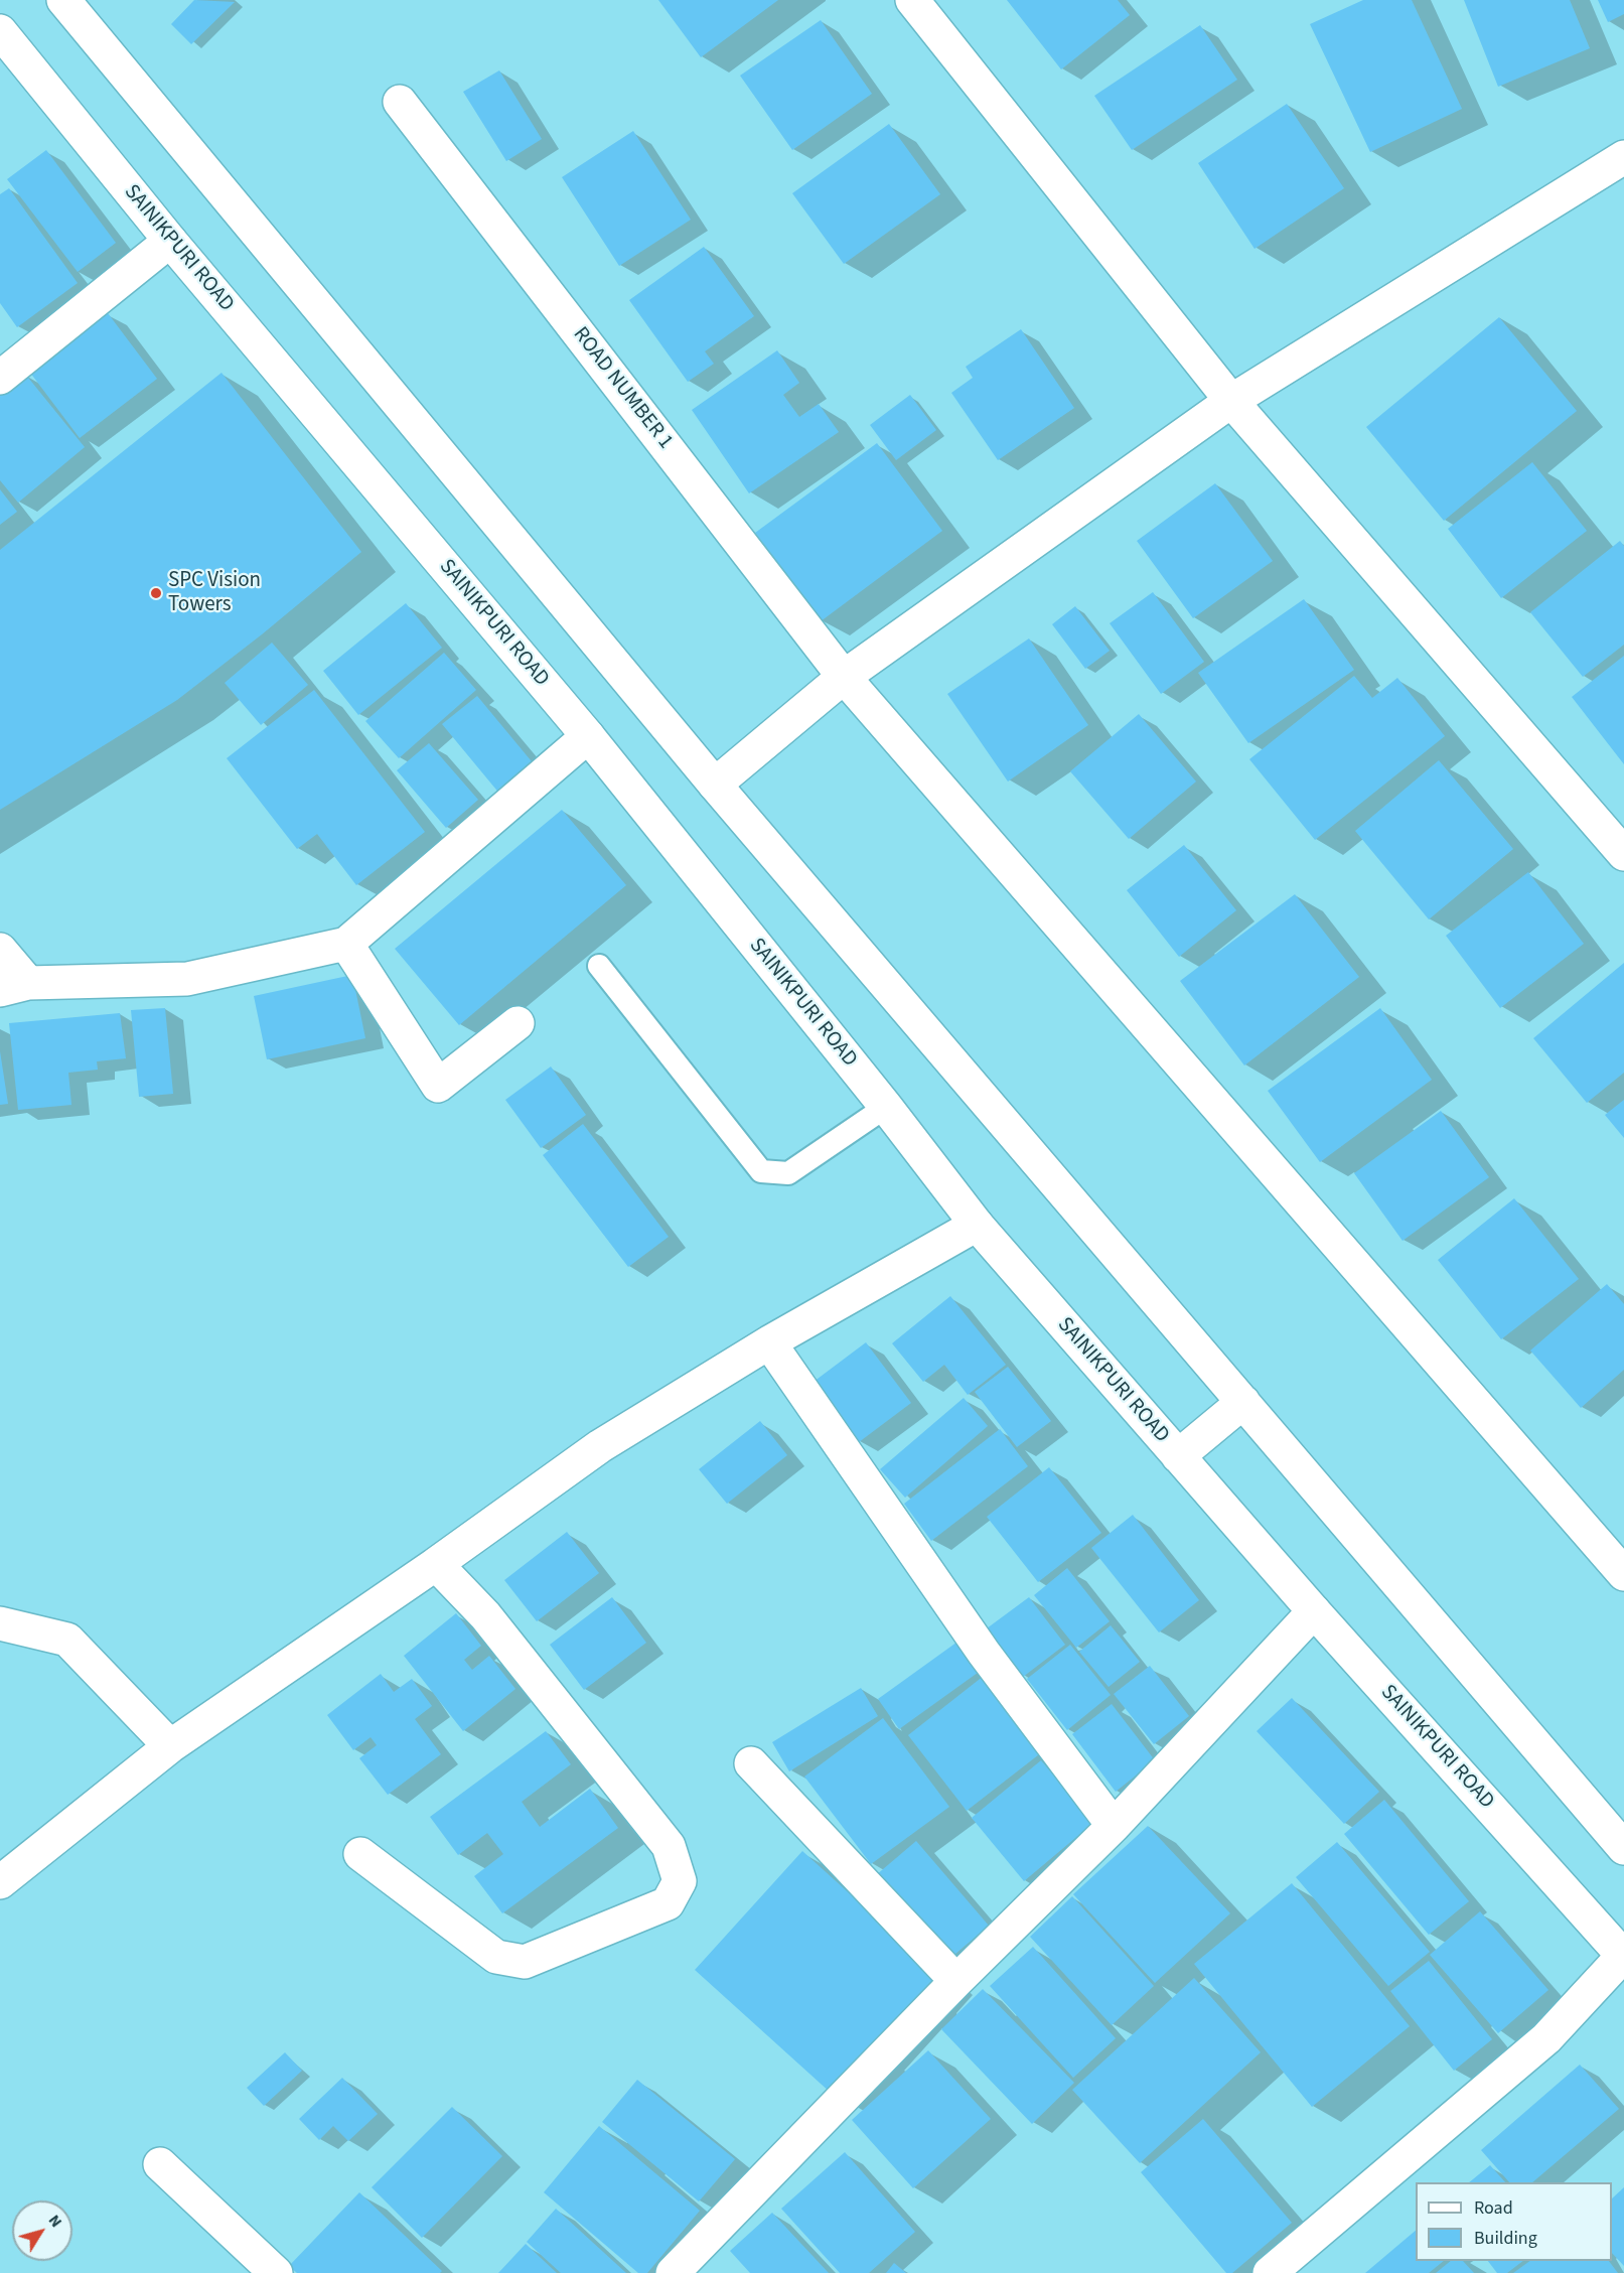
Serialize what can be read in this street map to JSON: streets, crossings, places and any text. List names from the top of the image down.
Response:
{
  "streets": {
    "street": ["SAINIKPURI ROAD", "ROAD NUMBER 1"]
  },
  "places": ["SPC Vision Towers"],
  "legend": ["Road", "Building"],
  "north": "top right"
}
